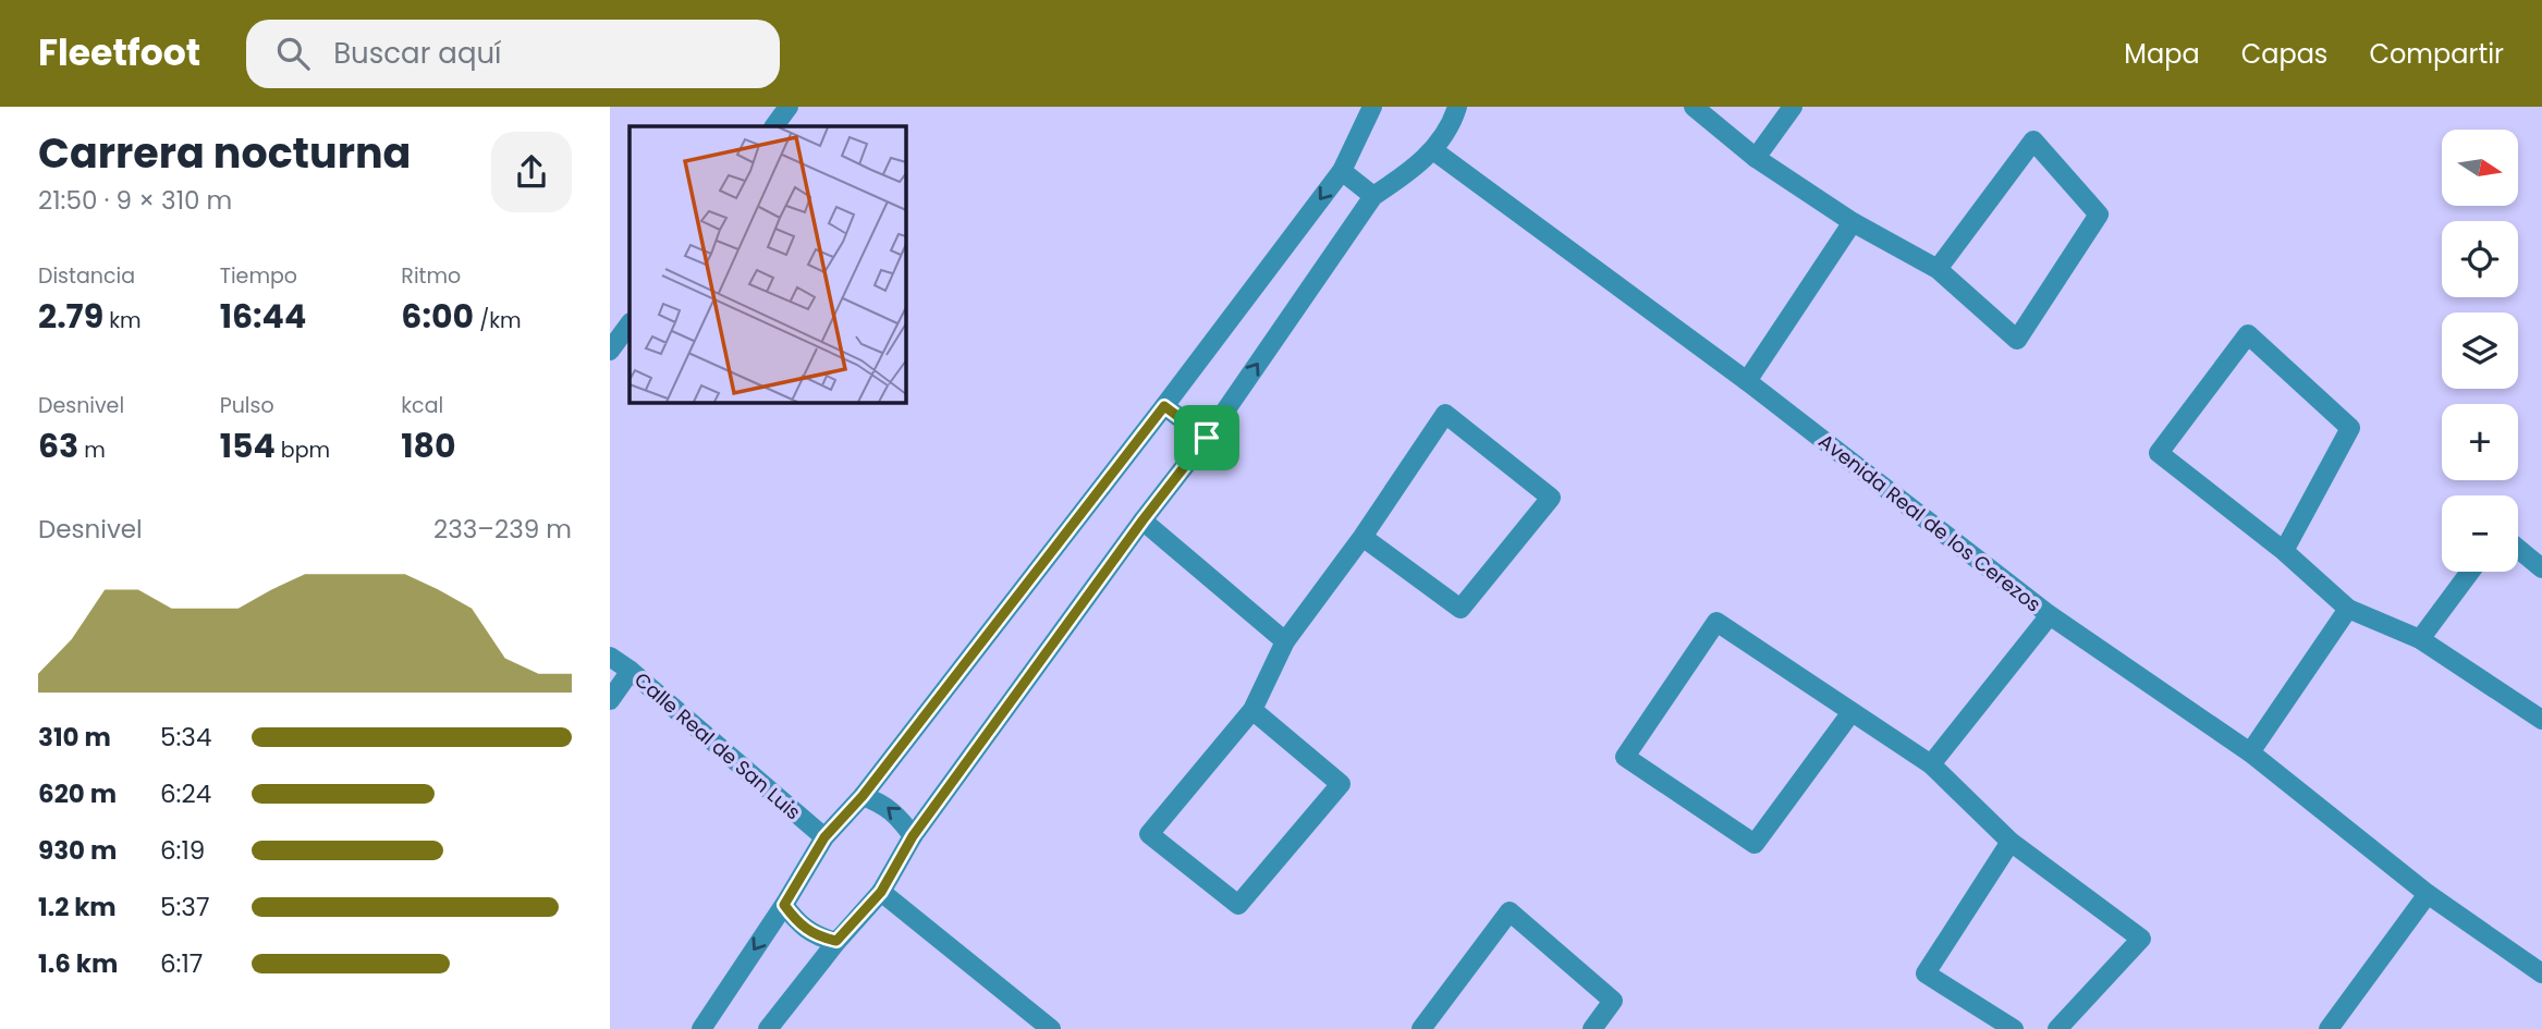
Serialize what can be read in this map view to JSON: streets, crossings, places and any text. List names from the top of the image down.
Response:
{
  "streets": {
    "street": ["Avenida Real de los Cerezos", "Calle Real de San Luis"]
  },
  "north": "right",
  "page": {
    "header": "Fleetfoot",
    "search": "Buscar aquí",
    "nav": ["Mapa", "Capas", "Compartir"],
    "heading": ["Carrera nocturna", "21:50 · 9 × 310 m"],
    "map_buttons": ["+", "−"],
    "stats": [
      ["Distancia", "2.79 km"],
      ["Tiempo", "16:44"],
      ["Ritmo", "6:00 /km"],
      ["Desnivel", "63 m"],
      ["Pulso", "154 bpm"],
      ["kcal", "180"]
    ],
    "chart": ["Desnivel", "233–239 m"],
    "list": [
      {
        "name": "310 m",
        "note": "5:34"
      },
      {
        "name": "620 m",
        "note": "6:24"
      },
      {
        "name": "930 m",
        "note": "6:19"
      },
      {
        "name": "1.2 km",
        "note": "5:37"
      },
      {
        "name": "1.6 km",
        "note": "6:17"
      }
    ]
  }
}
